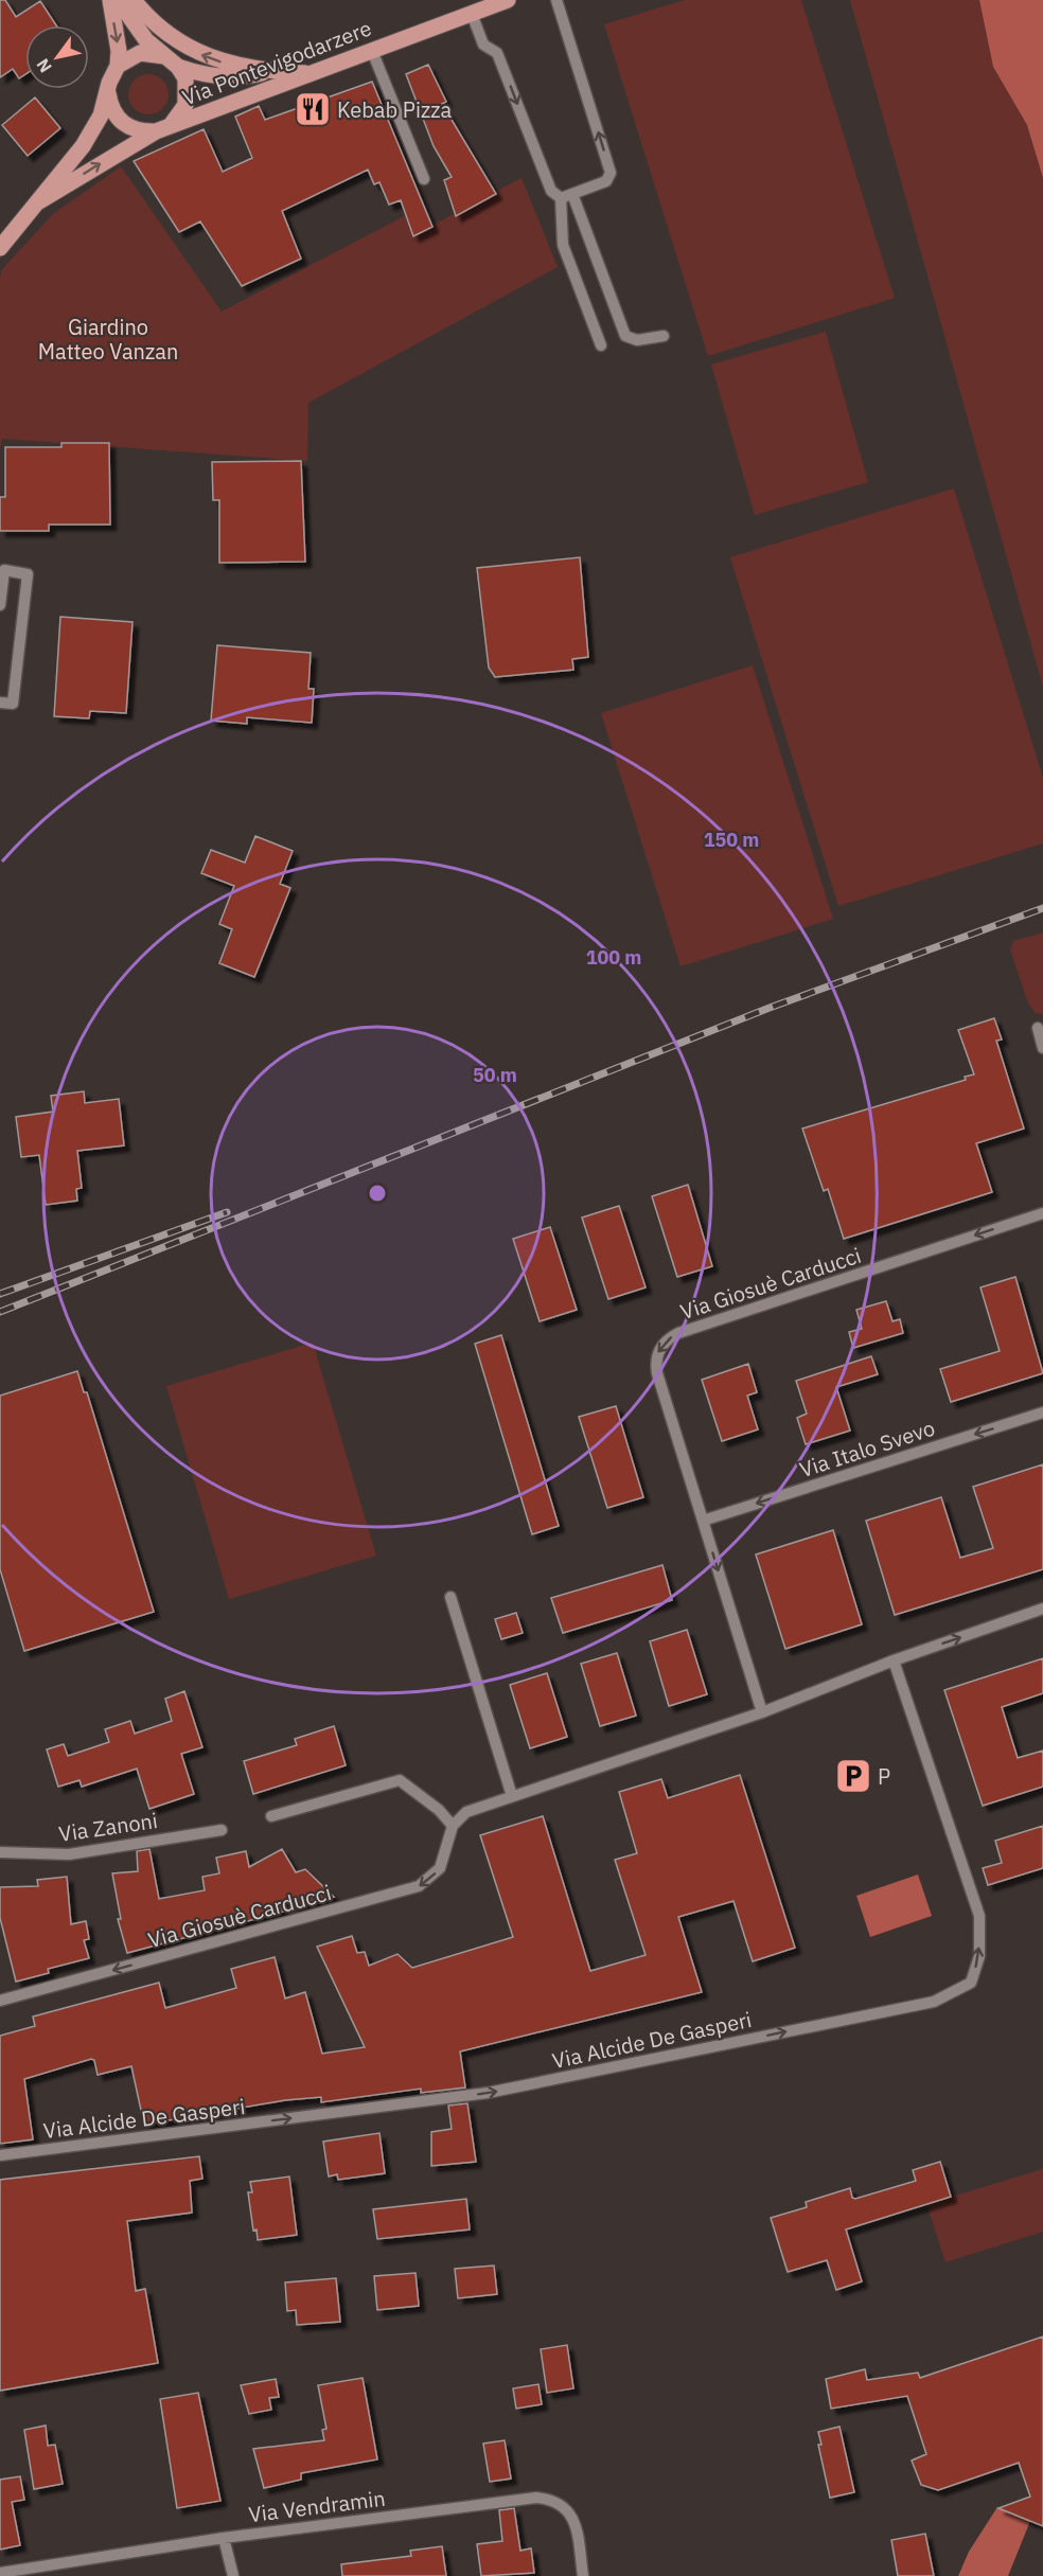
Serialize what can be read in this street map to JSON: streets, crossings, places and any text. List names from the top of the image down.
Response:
{
  "streets": {
    "main road": ["Via Pontevigodarzere"],
    "street": [
      "Via Giosuè Carducci",
      "Via Italo Svevo",
      "Via Zanoni",
      "Via Alcide De Gasperi",
      "Via Vendramin"
    ]
  },
  "crossings": [
    ["Via Giosuè Carducci", "Via Italo Svevo"]
  ],
  "one_way": ["Via Italo Svevo"],
  "parks": ["Giardino Matteo Vanzan"],
  "places": {
    "restaurant": ["Kebab Pizza"],
    "parking": ["P"]
  },
  "north": "bottom left",
  "rings": ["150 m", "100 m", "50 m"]
}
